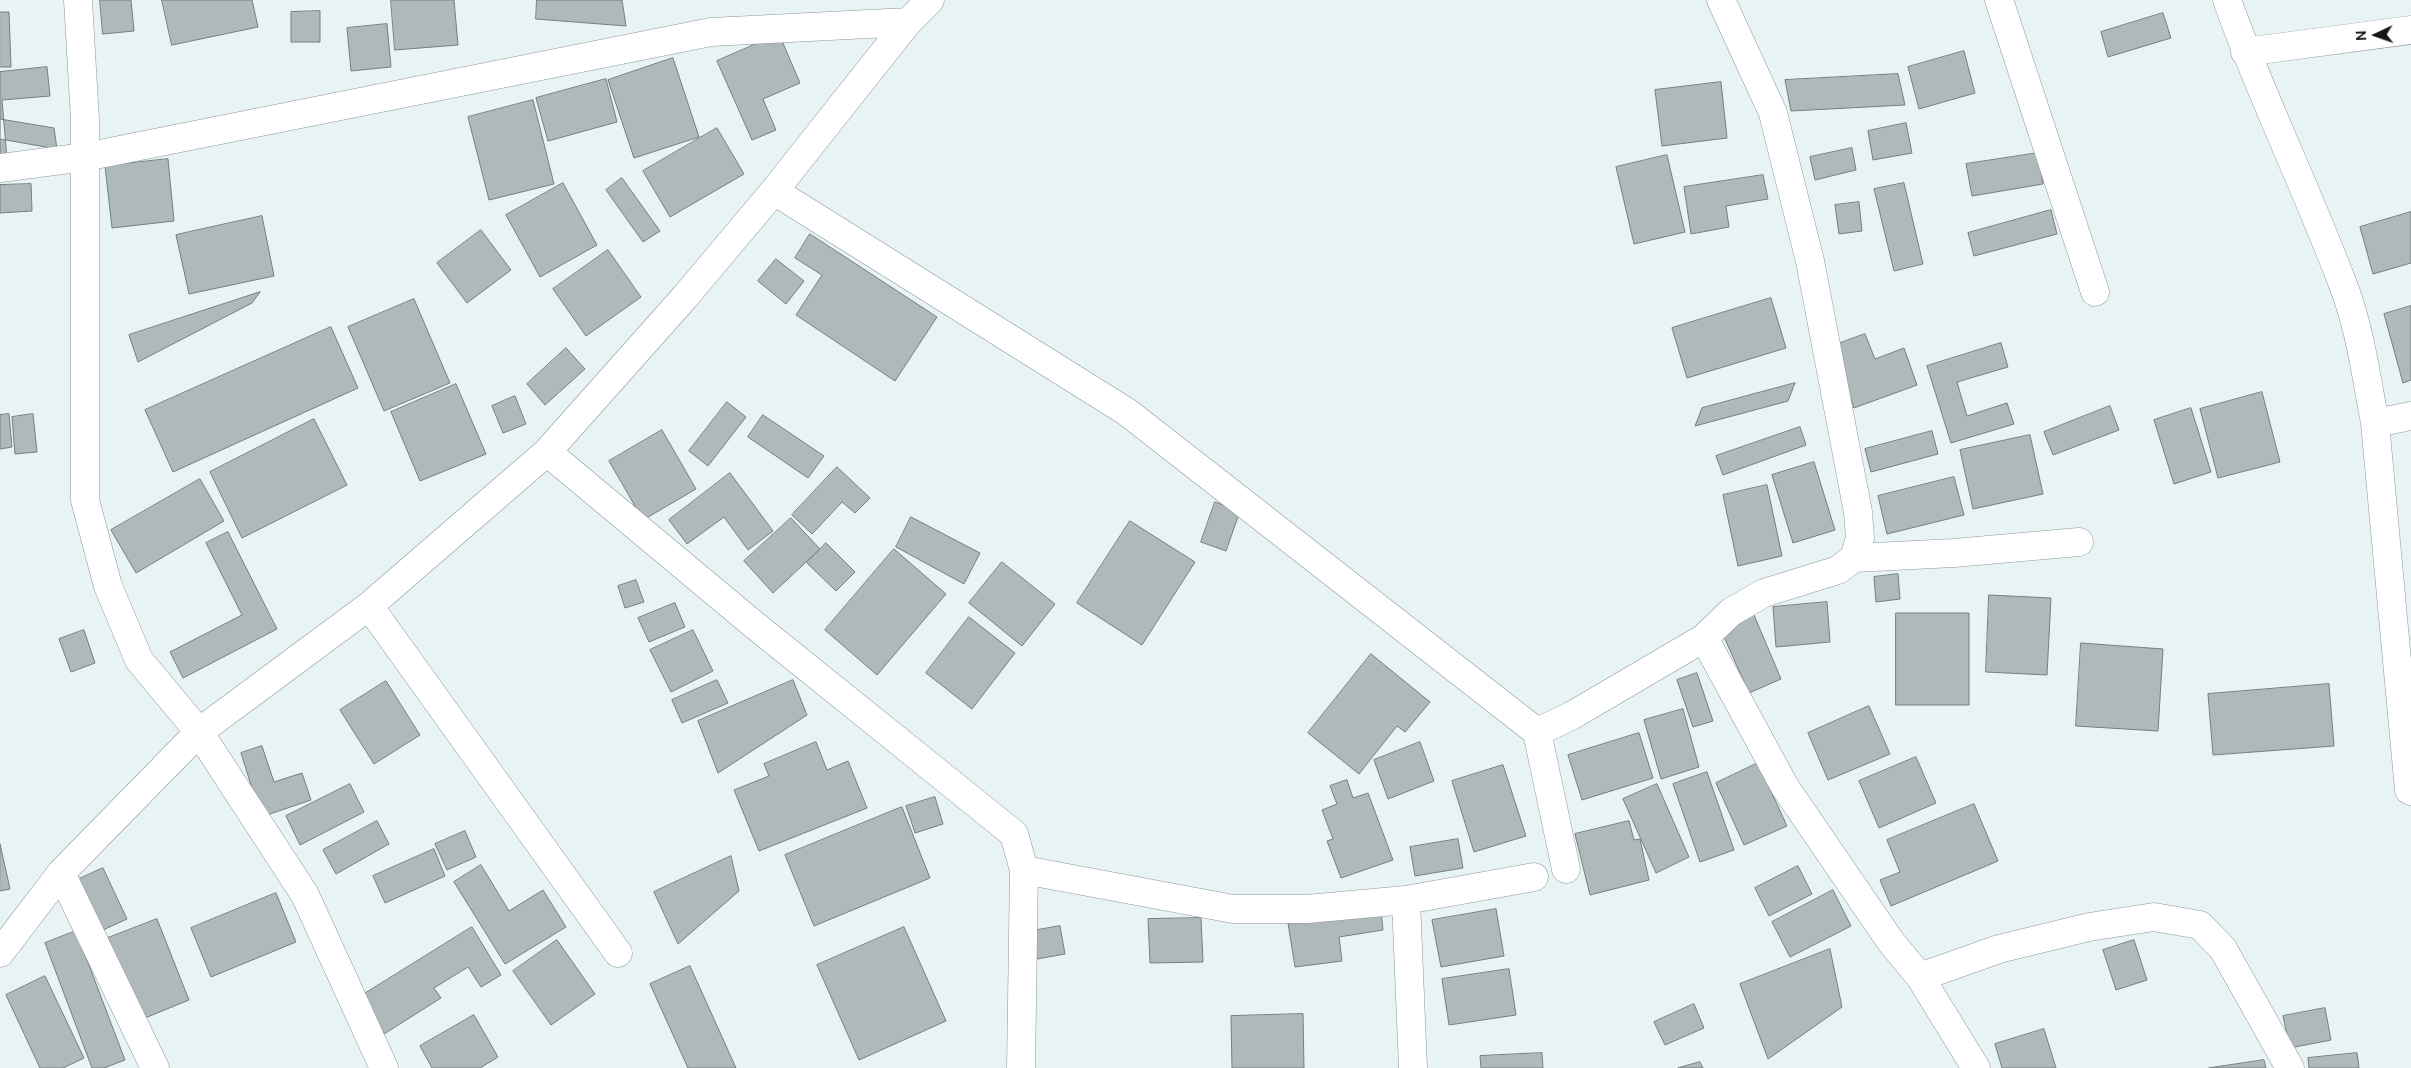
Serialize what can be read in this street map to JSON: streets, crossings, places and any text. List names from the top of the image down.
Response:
{
  "north": "left"
}
